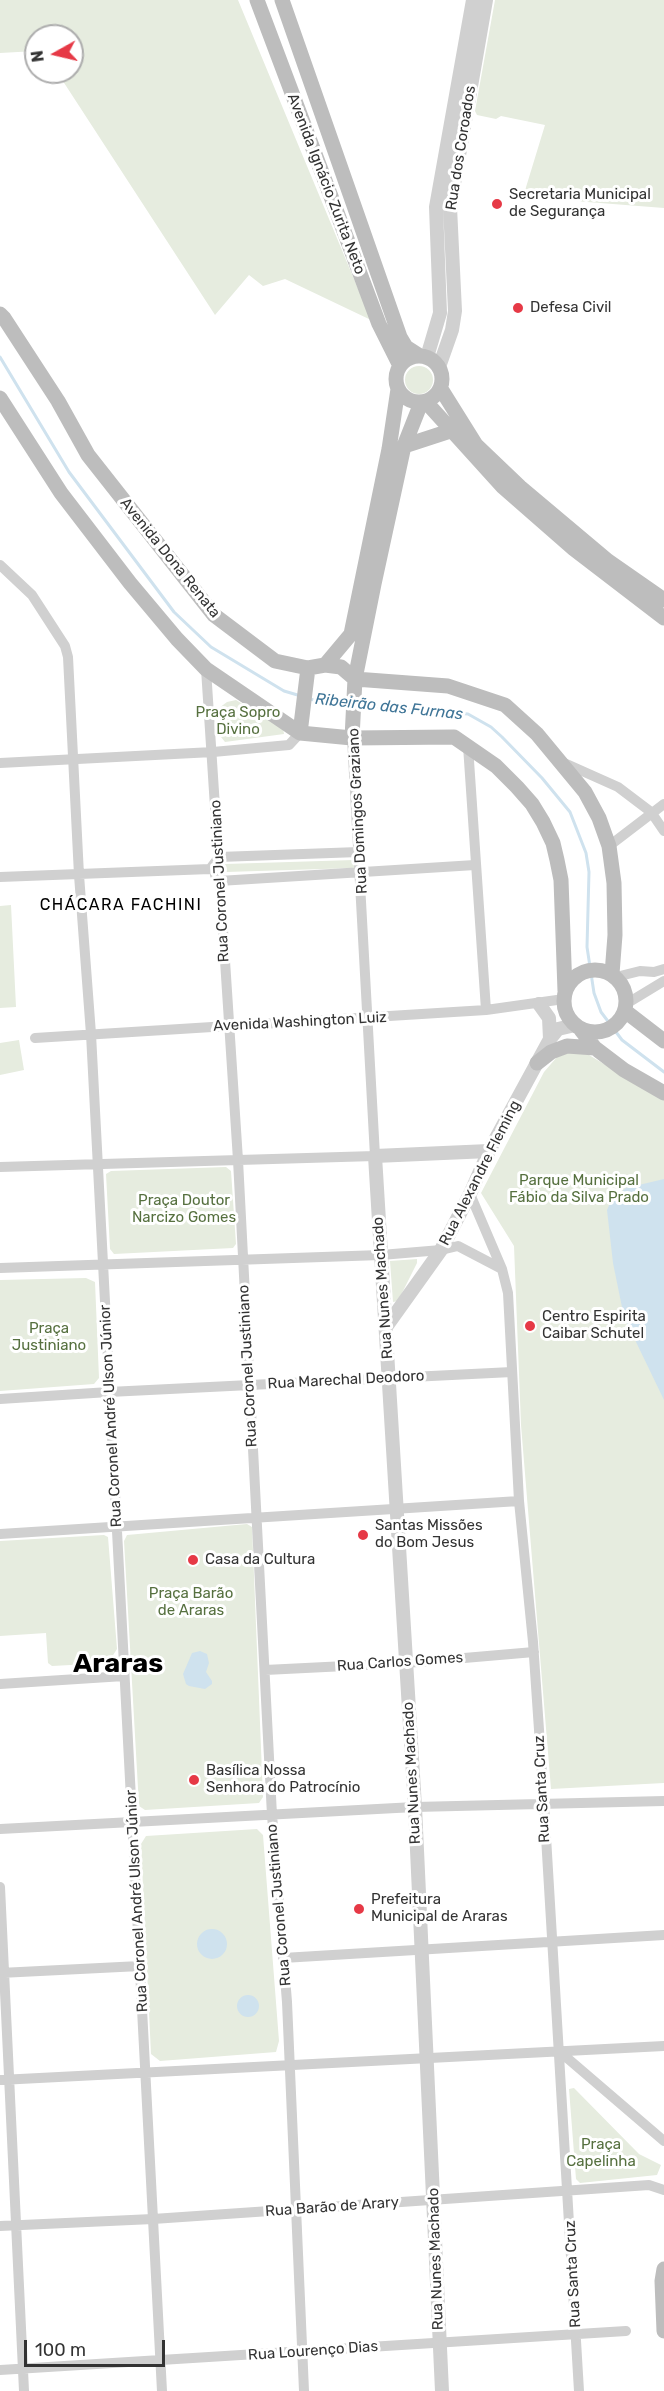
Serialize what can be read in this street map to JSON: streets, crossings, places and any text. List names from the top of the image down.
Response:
{
  "streets": {
    "main road": ["Avenida Ignácio Zurita Neto", "Avenida Dona Renata", "Rua Domingos Graziano"],
    "street": [
      "Rua dos Coroados",
      "Rua Coronel Justiniano",
      "Avenida Washington Luiz",
      "Rua Alexandre Fleming",
      "Rua Nunes Machado",
      "Rua Marechal Deodoro",
      "Rua Coronel André Ulson Júnior",
      "Rua Carlos Gomes",
      "Rua Santa Cruz",
      "Rua Barão de Arary",
      "Rua Lourenço Dias"
    ]
  },
  "crossings": [
    ["Rua dos Coroados", "Avenida Ignácio Zurita Neto"],
    ["Rua dos Coroados", "Rua Domingos Graziano"],
    ["Avenida Ignácio Zurita Neto", "Rua Domingos Graziano"],
    ["Rua Domingos Graziano", "Avenida Washington Luiz"],
    ["Rua Domingos Graziano", "Rua Nunes Machado"],
    ["Rua Coronel Justiniano", "Avenida Washington Luiz"],
    ["Rua Coronel Justiniano", "Rua Marechal Deodoro"],
    ["Rua Coronel Justiniano", "Rua Carlos Gomes"],
    ["Rua Coronel Justiniano", "Rua Barão de Arary"],
    ["Rua Coronel Justiniano", "Rua Lourenço Dias"],
    ["Avenida Washington Luiz", "Rua Alexandre Fleming"],
    ["Avenida Washington Luiz", "Rua Coronel André Ulson Júnior"],
    ["Rua Alexandre Fleming", "Rua Nunes Machado"],
    ["Rua Alexandre Fleming", "Rua Santa Cruz"],
    ["Rua Nunes Machado", "Rua Marechal Deodoro"],
    ["Rua Nunes Machado", "Rua Carlos Gomes"],
    ["Rua Nunes Machado", "Rua Barão de Arary"],
    ["Rua Nunes Machado", "Rua Lourenço Dias"],
    ["Rua Marechal Deodoro", "Rua Coronel André Ulson Júnior"],
    ["Rua Marechal Deodoro", "Rua Santa Cruz"],
    ["Rua Coronel André Ulson Júnior", "Rua Barão de Arary"],
    ["Rua Coronel André Ulson Júnior", "Rua Lourenço Dias"],
    ["Rua Carlos Gomes", "Rua Santa Cruz"],
    ["Rua Santa Cruz", "Rua Barão de Arary"],
    ["Rua Santa Cruz", "Rua Lourenço Dias"]
  ],
  "districts": ["CHÁCARA FACHINI", "Araras"],
  "water": ["Ribeirão das Furnas"],
  "parks": [
    "Praça Sopro Divino",
    "Parque Municipal Fábio da Silva Prado",
    "Praça Doutor Narcizo Gomes",
    "Praça Justiniano",
    "Praça Barão de Araras",
    "Praça Capelinha"
  ],
  "places": [
    "Secretaria Municipal de Segurança",
    "Defesa Civil",
    "Centro Espirita Caibar Schutel",
    "Santas Missões do Bom Jesus",
    "Casa da Cultura",
    "Basílica Nossa Senhora do Patrocínio",
    "Prefeitura Municipal de Araras"
  ],
  "scale_bar": "100 m",
  "north": "left"
}
